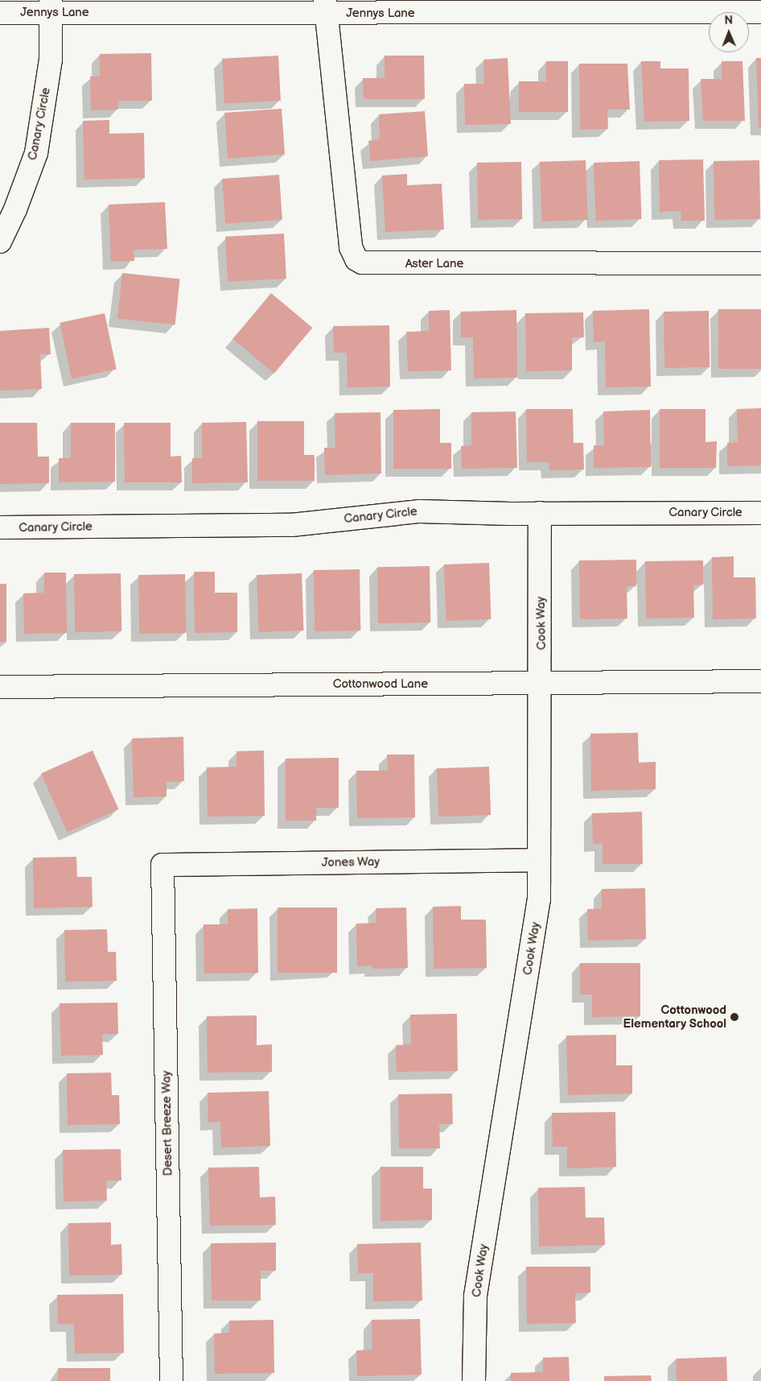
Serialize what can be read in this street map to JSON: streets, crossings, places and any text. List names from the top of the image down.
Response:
{
  "streets": {
    "street": [
      "Jennys Lane",
      "Canary Circle",
      "Aster Lane",
      "Cook Way",
      "Cottonwood Lane",
      "Jones Way",
      "Desert Breeze Way"
    ]
  },
  "crossings": [
    ["Jennys Lane", "Canary Circle"],
    ["Jennys Lane", "Aster Lane"],
    ["Canary Circle", "Cook Way"],
    ["Cook Way", "Cottonwood Lane"],
    ["Cook Way", "Jones Way"],
    ["Jones Way", "Desert Breeze Way"]
  ],
  "places": ["Cottonwood Elementary School"],
  "north": "top"
}
